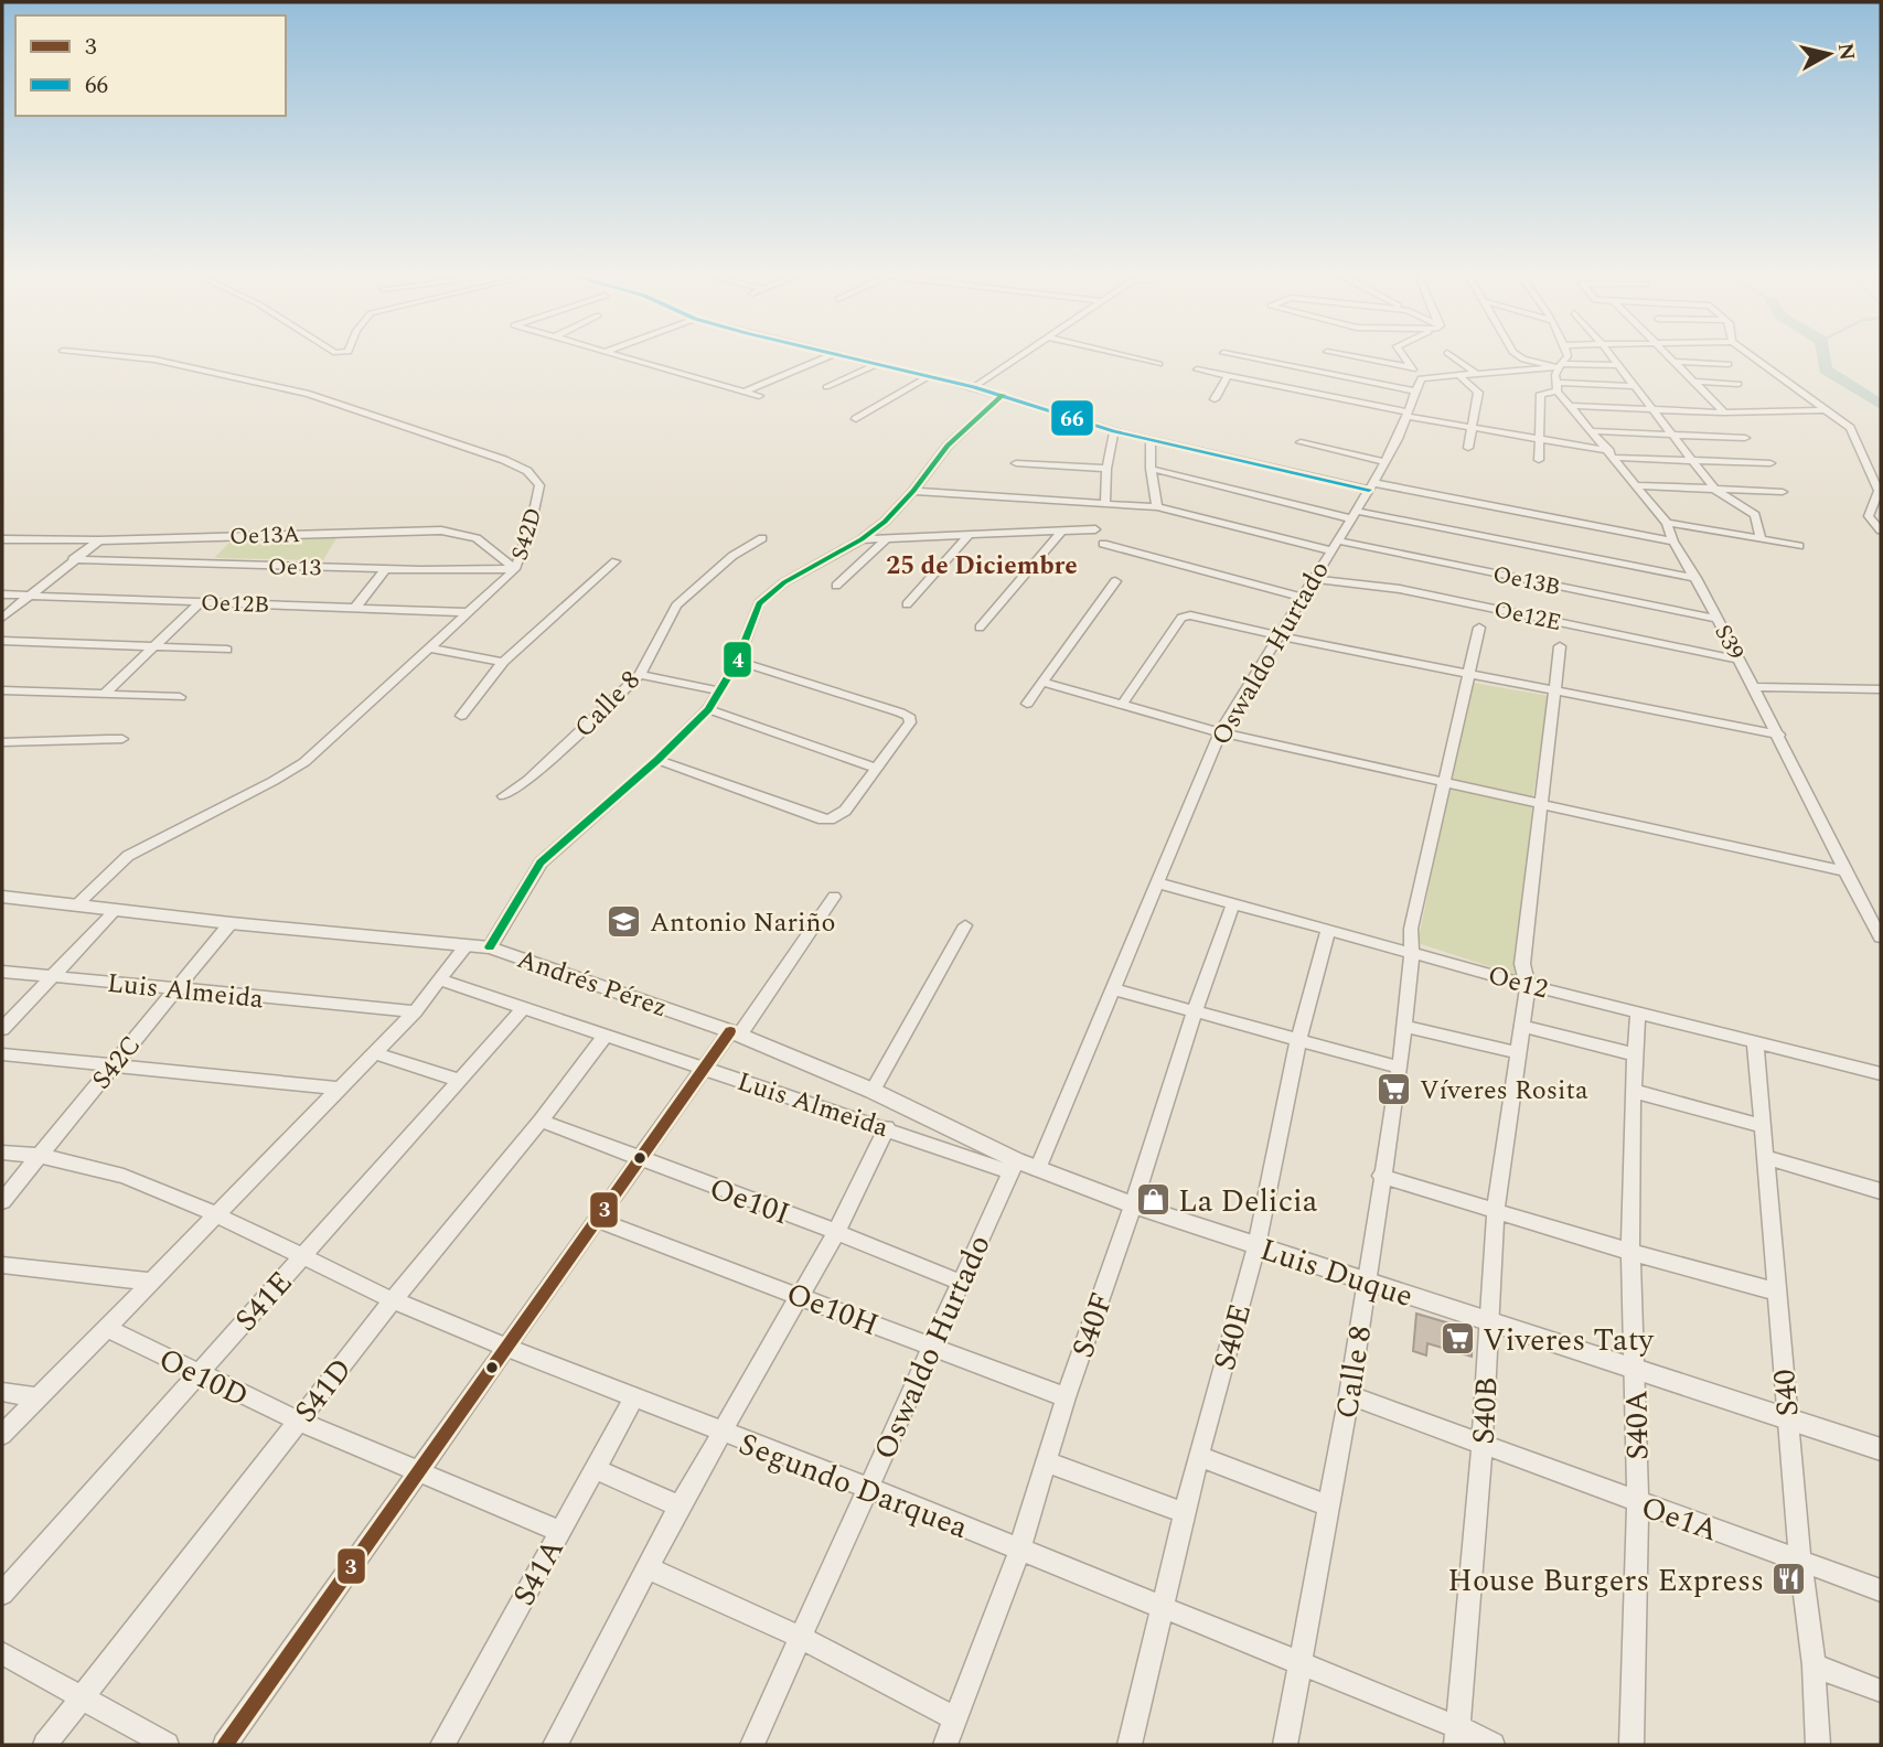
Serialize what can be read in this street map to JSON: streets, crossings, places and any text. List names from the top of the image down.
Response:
{
  "streets": {
    "street": [
      "S42D",
      "Oe13A",
      "Oe13",
      "Oe13B",
      "Oe12B",
      "Oe12E",
      "S39",
      "Oswaldo Hurtado",
      "Calle 8",
      "Oe12",
      "Andrés Pérez",
      "Luis Almeida",
      "S42C",
      "Oe10I",
      "Luis Duque",
      "S41E",
      "Oe10H",
      "S40F",
      "S40E",
      "Oe10D",
      "S41D",
      "S40",
      "S40B",
      "S40A",
      "Segundo Darquea",
      "Oe1A",
      "S41A"
    ]
  },
  "crossings": [
    ["S42D", "Oe13A"],
    ["S42D", "Oe13"],
    ["S42D", "Oe12B"],
    ["S42D", "Andrés Pérez"],
    ["Oe13A", "Oe13"],
    ["Oe13B", "S39"],
    ["Oe13B", "Oswaldo Hurtado"],
    ["Oe12E", "S39"],
    ["Oe12E", "Oswaldo Hurtado"],
    ["Oswaldo Hurtado", "Oe12"],
    ["Oswaldo Hurtado", "Andrés Pérez"],
    ["Oswaldo Hurtado", "Luis Almeida"],
    ["Oswaldo Hurtado", "Oe10I"],
    ["Oswaldo Hurtado", "Luis Duque"],
    ["Oswaldo Hurtado", "Oe10H"],
    ["Oswaldo Hurtado", "Segundo Darquea"],
    ["Calle 8", "Oe12"],
    ["Calle 8", "Luis Duque"],
    ["Calle 8", "Segundo Darquea"],
    ["Calle 8", "Oe1A"],
    ["Oe12", "S40F"],
    ["Oe12", "S40E"],
    ["Oe12", "S40"],
    ["Oe12", "S40B"],
    ["Oe12", "S40A"],
    ["Andrés Pérez", "Luis Almeida"],
    ["Andrés Pérez", "S42C"],
    ["Andrés Pérez", "Luis Duque"],
    ["Luis Almeida", "S42C"],
    ["Luis Almeida", "Luis Duque"],
    ["Luis Almeida", "S41E"],
    ["Luis Almeida", "S41D"],
    ["S42C", "Segundo Darquea"],
    ["Oe10I", "S41D"],
    ["Luis Duque", "S40F"],
    ["Luis Duque", "S40E"],
    ["Luis Duque", "S40"],
    ["Luis Duque", "S40B"],
    ["Luis Duque", "S40A"],
    ["S41E", "Oe10D"],
    ["S41E", "Segundo Darquea"],
    ["Oe10H", "S40F"],
    ["S40F", "Segundo Darquea"],
    ["S40E", "Segundo Darquea"],
    ["Oe10D", "S41D"],
    ["Oe10D", "S41A"],
    ["S41D", "Segundo Darquea"],
    ["S40", "Oe1A"],
    ["S40B", "Segundo Darquea"],
    ["S40B", "Oe1A"],
    ["S40A", "Oe1A"],
    ["Segundo Darquea", "S41A"]
  ],
  "districts": ["25 de Diciembre"],
  "places": {
    "school or university": ["Antonio Nariño"],
    "supermarket": ["Víveres Rosita", "Viveres Taty"],
    "shop": ["La Delicia"],
    "restaurant": ["House Burgers Express"]
  },
  "lines": ["transit line 66", "transit line 4", "transit line 3"],
  "legend": ["3", "66"],
  "north": "right"
}
